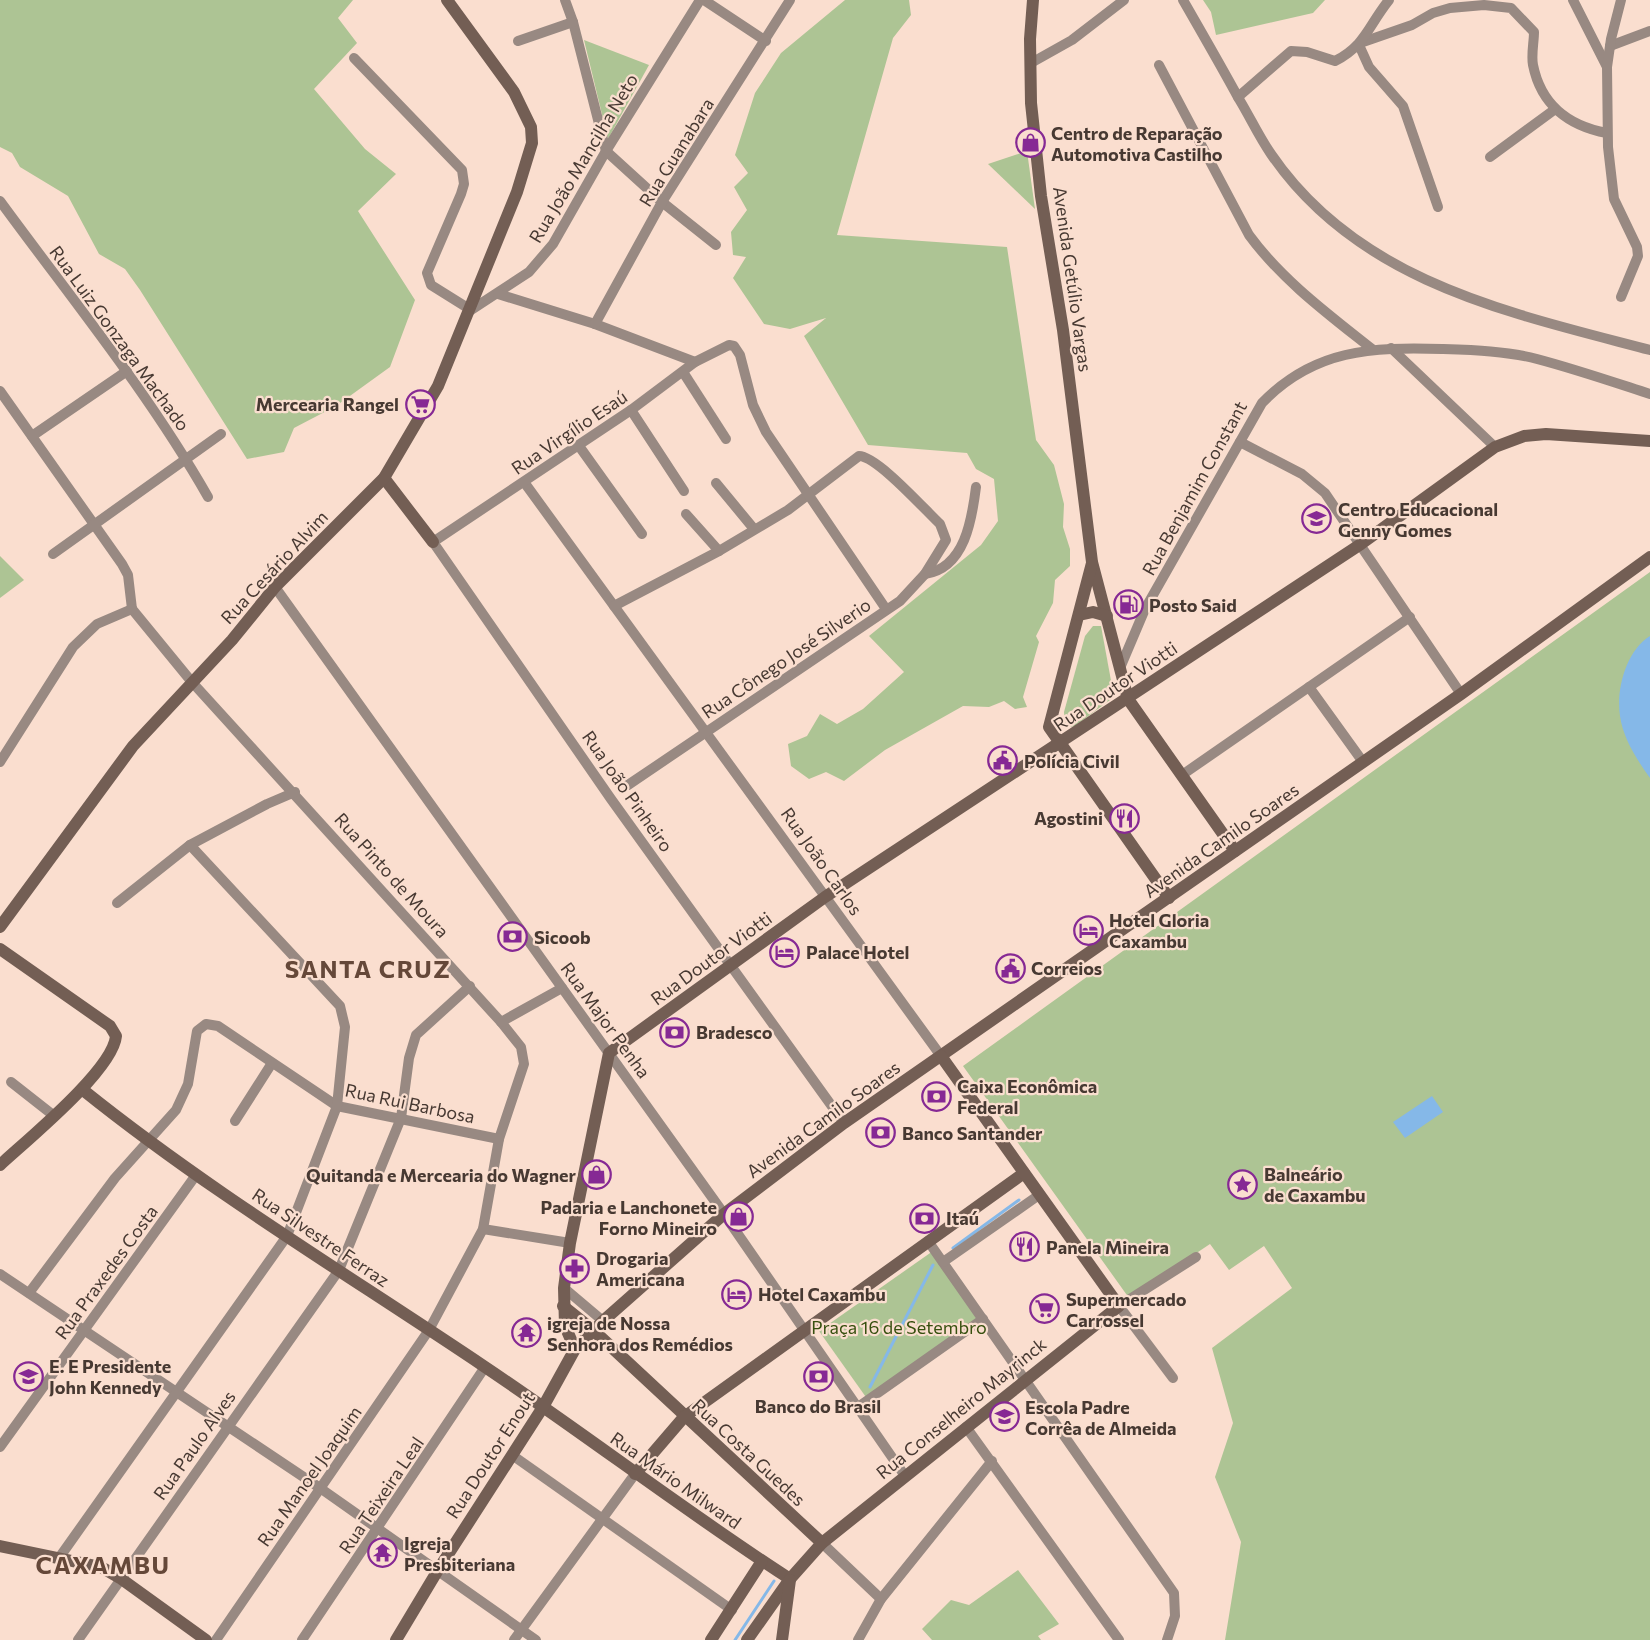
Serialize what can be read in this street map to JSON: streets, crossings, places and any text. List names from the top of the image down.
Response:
{
  "streets": {
    "street": [
      "Rua Guanabara",
      "Rua João Mancilha Neto",
      "Avenida Getúlio Vargas",
      "Rua Luiz Gonzaga Machado",
      "Rua Virgílio Esaú",
      "Rua Benjamim Constant",
      "Rua Cesário Alvim",
      "Rua Cônego José Silverio",
      "Rua Doutor Viotti",
      "Rua João Pinheiro",
      "Avenida Camilo Soares",
      "Rua João Carlos",
      "Rua Pinto de Moura",
      "Rua Major Penha",
      "Rua Rui Barbosa",
      "Rua Silvestre Ferraz",
      "Rua Praxedes Costa",
      "Rua Conselheiro Mayrinck",
      "Rua Paulo Alves",
      "Rua Costa Guedes",
      "Rua Doutor Enout",
      "Rua Manoel Joaquim",
      "Rua Mário Milward",
      "Rua Teixeira Leal"
    ]
  },
  "crossings": [
    ["Rua João Mancilha Neto", "Rua Cesário Alvim"],
    ["Rua Virgílio Esaú", "Rua Cônego José Silverio"],
    ["Rua Virgílio Esaú", "Rua João Pinheiro"],
    ["Rua Virgílio Esaú", "Rua João Carlos"],
    ["Rua Cesário Alvim", "Rua João Pinheiro"],
    ["Rua Cesário Alvim", "Rua Pinto de Moura"],
    ["Rua Cesário Alvim", "Rua Major Penha"],
    ["Rua Cônego José Silverio", "Rua João Carlos"],
    ["Rua Doutor Viotti", "Rua João Pinheiro"],
    ["Rua Doutor Viotti", "Rua João Carlos"],
    ["Rua Doutor Viotti", "Rua Major Penha"],
    ["Rua João Pinheiro", "Avenida Camilo Soares"],
    ["Avenida Camilo Soares", "Rua João Carlos"],
    ["Avenida Camilo Soares", "Rua Major Penha"],
    ["Avenida Camilo Soares", "Rua Doutor Enout"],
    ["Rua João Carlos", "Rua Conselheiro Mayrinck"],
    ["Rua Pinto de Moura", "Rua Rui Barbosa"],
    ["Rua Pinto de Moura", "Rua Silvestre Ferraz"],
    ["Rua Pinto de Moura", "Rua Paulo Alves"],
    ["Rua Pinto de Moura", "Rua Manoel Joaquim"],
    ["Rua Major Penha", "Rua Conselheiro Mayrinck"],
    ["Rua Rui Barbosa", "Rua Silvestre Ferraz"],
    ["Rua Rui Barbosa", "Rua Paulo Alves"],
    ["Rua Silvestre Ferraz", "Rua Praxedes Costa"],
    ["Rua Silvestre Ferraz", "Rua Paulo Alves"],
    ["Rua Silvestre Ferraz", "Rua Doutor Enout"],
    ["Rua Silvestre Ferraz", "Rua Manoel Joaquim"],
    ["Rua Silvestre Ferraz", "Rua Mário Milward"],
    ["Rua Silvestre Ferraz", "Rua Teixeira Leal"],
    ["Rua Conselheiro Mayrinck", "Rua Costa Guedes"],
    ["Rua Conselheiro Mayrinck", "Rua Mário Milward"],
    ["Rua Costa Guedes", "Rua Doutor Enout"],
    ["Rua Doutor Enout", "Rua Mário Milward"]
  ],
  "districts": ["SANTA CRUZ", "CAXAMBU"],
  "parks": ["Praça 16 de Setembro"],
  "places": {
    "shop": ["Centro de Reparação Automotiva Castilho", "Quitanda e Mercearia do Wagner", "Padaria e Lanchonete Forno Mineiro"],
    "supermarket": ["Mercearia Rangel", "Supermercado Carrossel"],
    "school or university": ["Centro Educacional Genny Gomes", "E. E Presidente John Kennedy", "Escola Padre Corrêa de Almeida"],
    "fuel station": ["Posto Said"],
    "public building": ["Polícia Civil", "Correios"],
    "restaurant": ["Agostini", "Panela Mineira"],
    "hotel": ["Hotel Gloria Caxambu", "Palace Hotel", "Hotel Caxambu"],
    "bank": [
      "Sicoob",
      "Bradesco",
      "Caixa Econômica Federal",
      "Banco Santander",
      "Itaú",
      "Banco do Brasil"
    ],
    "place": ["Balneário de Caxambu"],
    "pharmacy": ["Drogaria Americana"],
    "temple": ["igreja de Nossa Senhora dos Remédios", "Igreja Presbiteriana"]
  }
}
